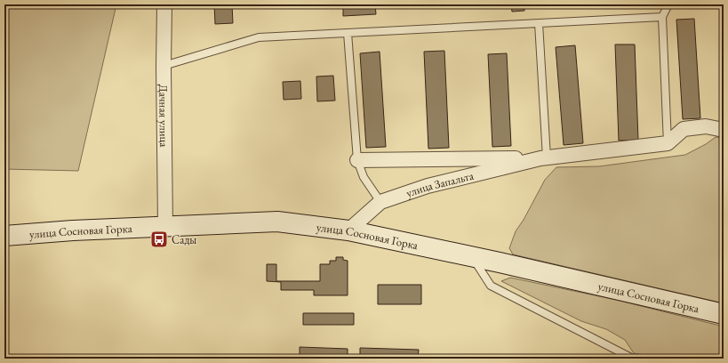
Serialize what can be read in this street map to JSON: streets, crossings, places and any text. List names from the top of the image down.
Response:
{
  "streets": {
    "main road": ["улица Сосновая Горка"],
    "street": ["Дачная улица", "улица Запальта"]
  },
  "crossings": [
    ["Дачная улица", "улица Сосновая Горка"],
    ["улица Запальта", "улица Сосновая Горка"]
  ],
  "places": {
    "bus stop": ["Сады"]
  }
}
